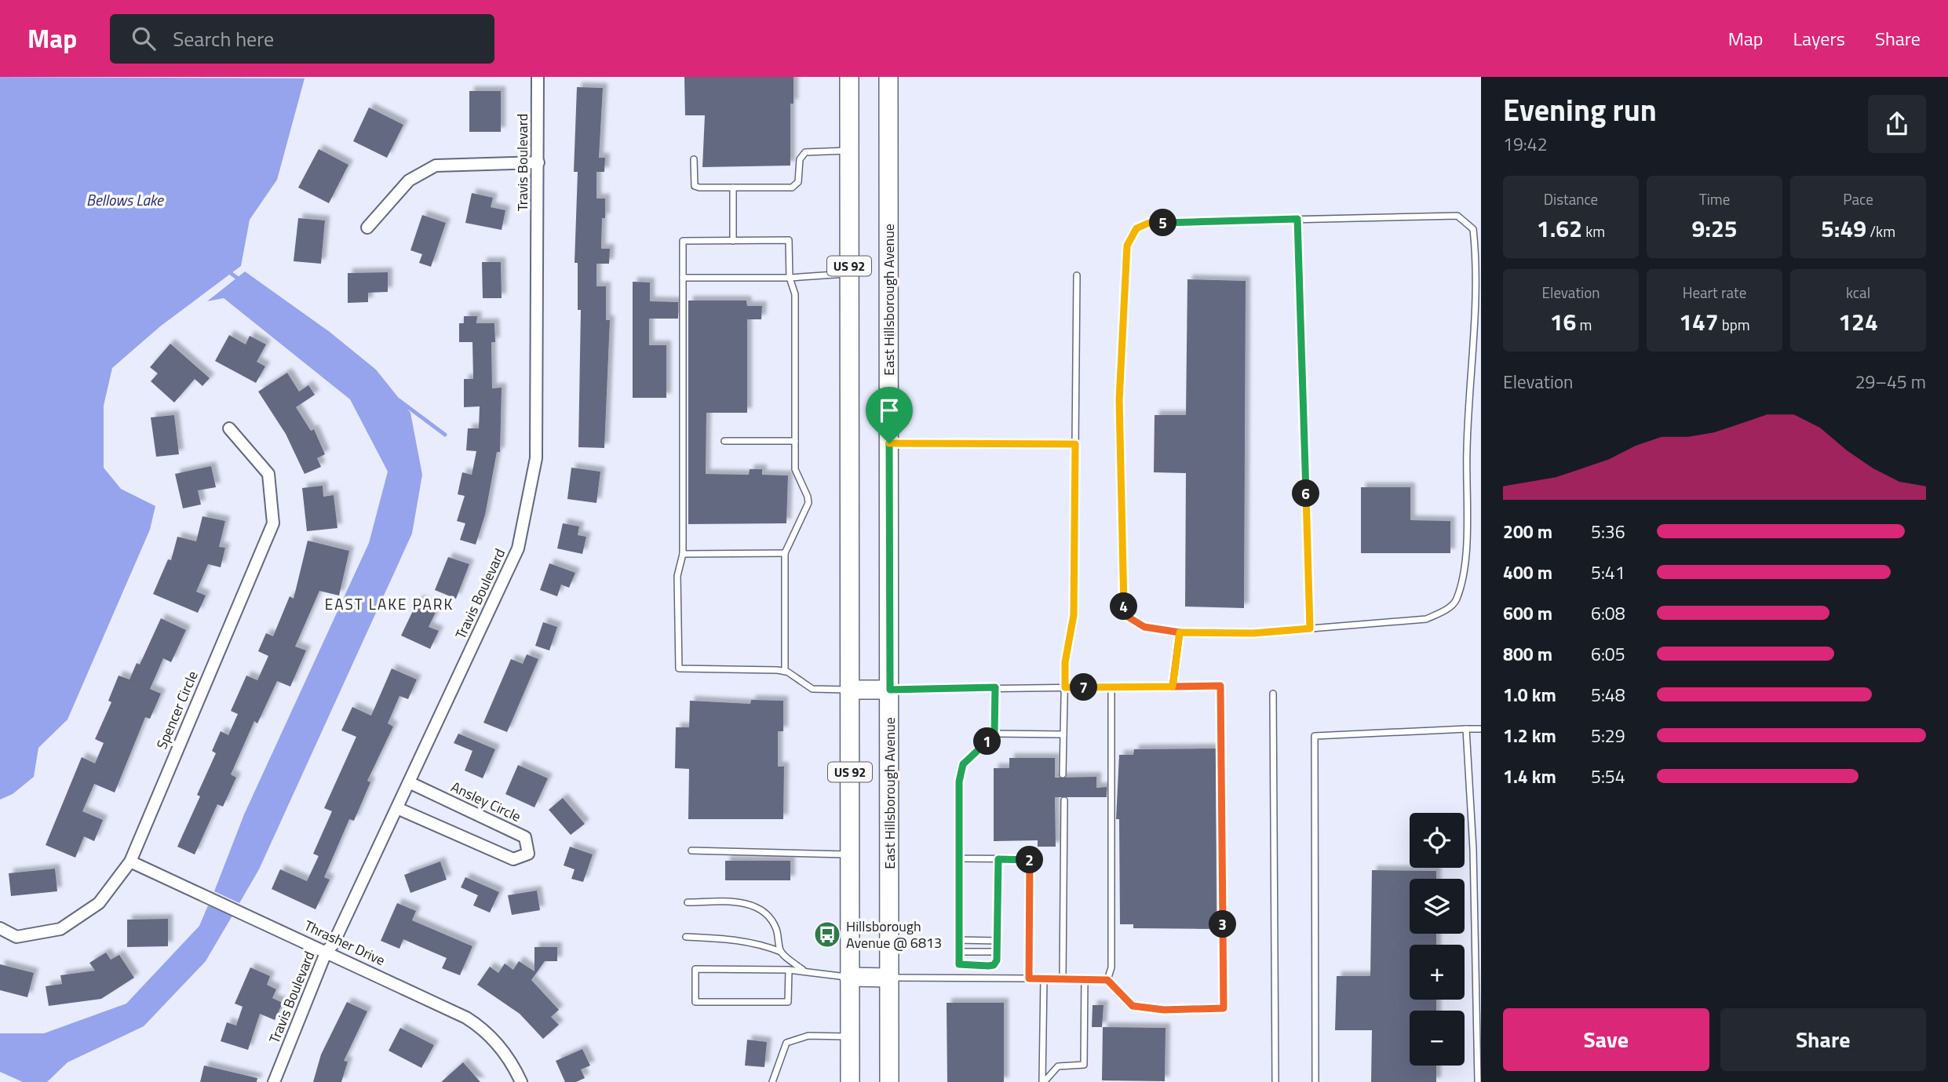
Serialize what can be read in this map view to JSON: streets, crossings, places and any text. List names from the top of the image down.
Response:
{
  "streets": {
    "main road": ["US 92", "East Hillsborough Avenue"],
    "street": [
      "Travis Boulevard",
      "Spencer Circle",
      "Ansley Circle",
      "Thrasher Drive"
    ]
  },
  "crossings": [
    ["Travis Boulevard", "Ansley Circle"],
    ["Travis Boulevard", "Thrasher Drive"],
    ["Spencer Circle", "Thrasher Drive"]
  ],
  "districts": ["EAST LAKE PARK"],
  "water": ["Bellows Lake"],
  "places": {
    "bus stop": ["Hillsborough Avenue @ 6813"]
  },
  "page": {
    "header": "Map",
    "search": "Search here",
    "nav": ["Map", "Layers", "Share"],
    "heading": ["Evening run", "19:42"],
    "stats": [
      ["Distance", "1.62 km"],
      ["Time", "9:25"],
      ["Pace", "5:49 /km"],
      ["Elevation", "16 m"],
      ["Heart rate", "147 bpm"],
      ["kcal", "124"]
    ],
    "pins": [
      "5",
      "6",
      "4",
      "7",
      "1",
      "2",
      "3"
    ],
    "chart": ["Elevation", "29–45 m"],
    "list": [
      {
        "name": "200 m",
        "note": "5:36"
      },
      {
        "name": "400 m",
        "note": "5:41"
      },
      {
        "name": "600 m",
        "note": "6:08"
      },
      {
        "name": "800 m",
        "note": "6:05"
      },
      {
        "name": "1.0 km",
        "note": "5:48"
      },
      {
        "name": "1.2 km",
        "note": "5:29"
      },
      {
        "name": "1.4 km",
        "note": "5:54"
      }
    ],
    "map_buttons": ["+", "−"],
    "buttons": ["Save", "Share"]
  }
}
